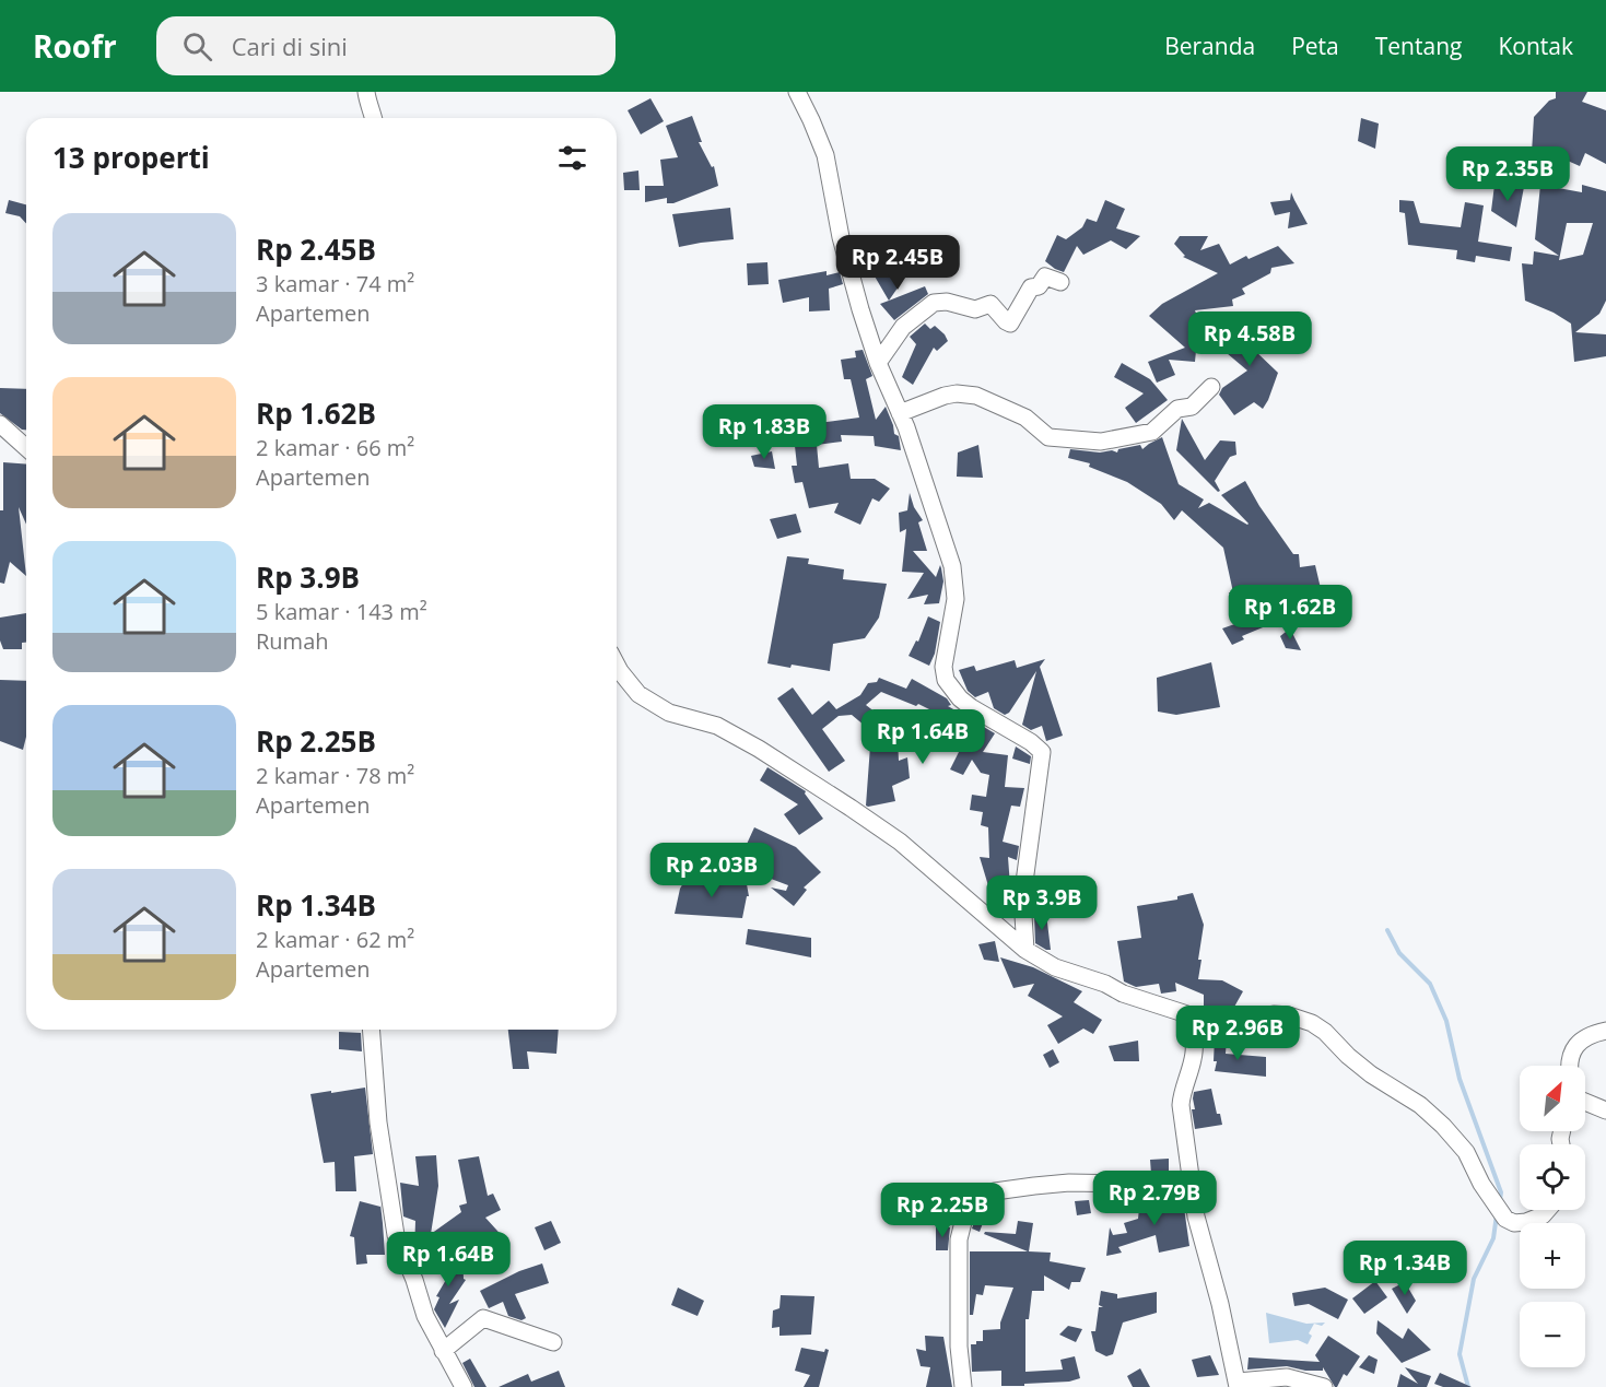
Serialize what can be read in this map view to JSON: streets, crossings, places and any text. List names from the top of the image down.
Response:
{
  "north": "top right",
  "page": {
    "header": "Roofr",
    "search": "Cari di sini",
    "nav": [
      "Beranda",
      "Peta",
      "Tentang",
      "Kontak"
    ],
    "heading": "13 properti",
    "price": [
      "Rp 2.35B",
      "Rp 2.45B",
      "Rp 4.58B",
      "Rp 1.83B",
      "Rp 1.62B",
      "Rp 1.64B",
      "Rp 2.03B",
      "Rp 3.9B",
      "Rp 2.96B",
      "Rp 2.79B",
      "Rp 2.25B",
      "Rp 1.64B",
      "Rp 1.34B"
    ],
    "list": [
      {
        "name": "Rp 2.45B",
        "note": "3 kamar · 74 m² · Apartemen"
      },
      {
        "name": "Rp 1.62B",
        "note": "2 kamar · 66 m² · Apartemen"
      },
      {
        "name": "Rp 3.9B",
        "note": "5 kamar · 143 m² · Rumah"
      },
      {
        "name": "Rp 2.25B",
        "note": "2 kamar · 78 m² · Apartemen"
      },
      {
        "name": "Rp 1.34B",
        "note": "2 kamar · 62 m² · Apartemen"
      }
    ],
    "map_buttons": ["+", "−"]
  }
}
